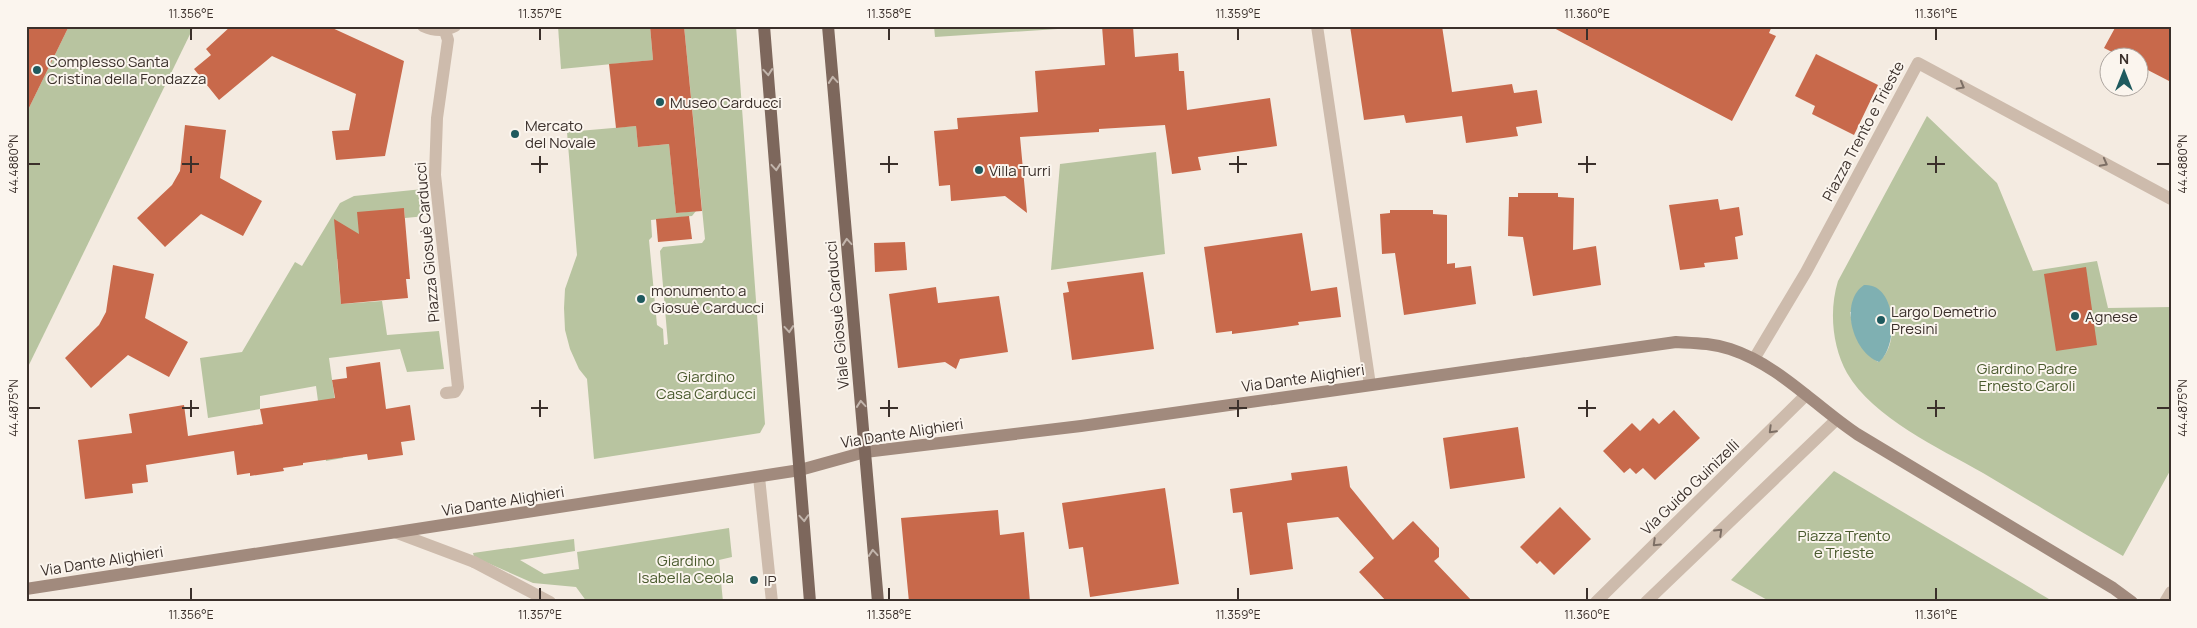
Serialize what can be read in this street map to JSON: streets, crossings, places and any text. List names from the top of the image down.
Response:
{
  "streets": {
    "main road": ["Viale Giosuè Carducci"],
    "street": [
      "Piazza Trento e Trieste",
      "Piazza Giosuè Carducci",
      "Via Dante Alighieri",
      "Via Guido Guinizelli"
    ]
  },
  "crossings": [
    ["Piazza Trento e Trieste", "Via Dante Alighieri"],
    ["Viale Giosuè Carducci", "Via Dante Alighieri"]
  ],
  "parks": [
    "Giardino Padre Ernesto Caroli",
    "Giardino Casa Carducci",
    "Piazza Trento e Trieste",
    "Giardino Isabella Ceola"
  ],
  "places": [
    "Complesso Santa Cristina della Fondazza",
    "Museo Carducci",
    "Mercato del Novale",
    "Villa Turri",
    "monumento a Giosuè Carducci",
    "Agnese",
    "Largo Demetrio Presini",
    "IP"
  ],
  "north": "top",
  "coordinates": [
    "11.356°E",
    "11.357°E",
    "11.358°E",
    "11.359°E",
    "11.360°E",
    "11.361°E",
    "44.4880°N",
    "44.4875°N"
  ]
}
